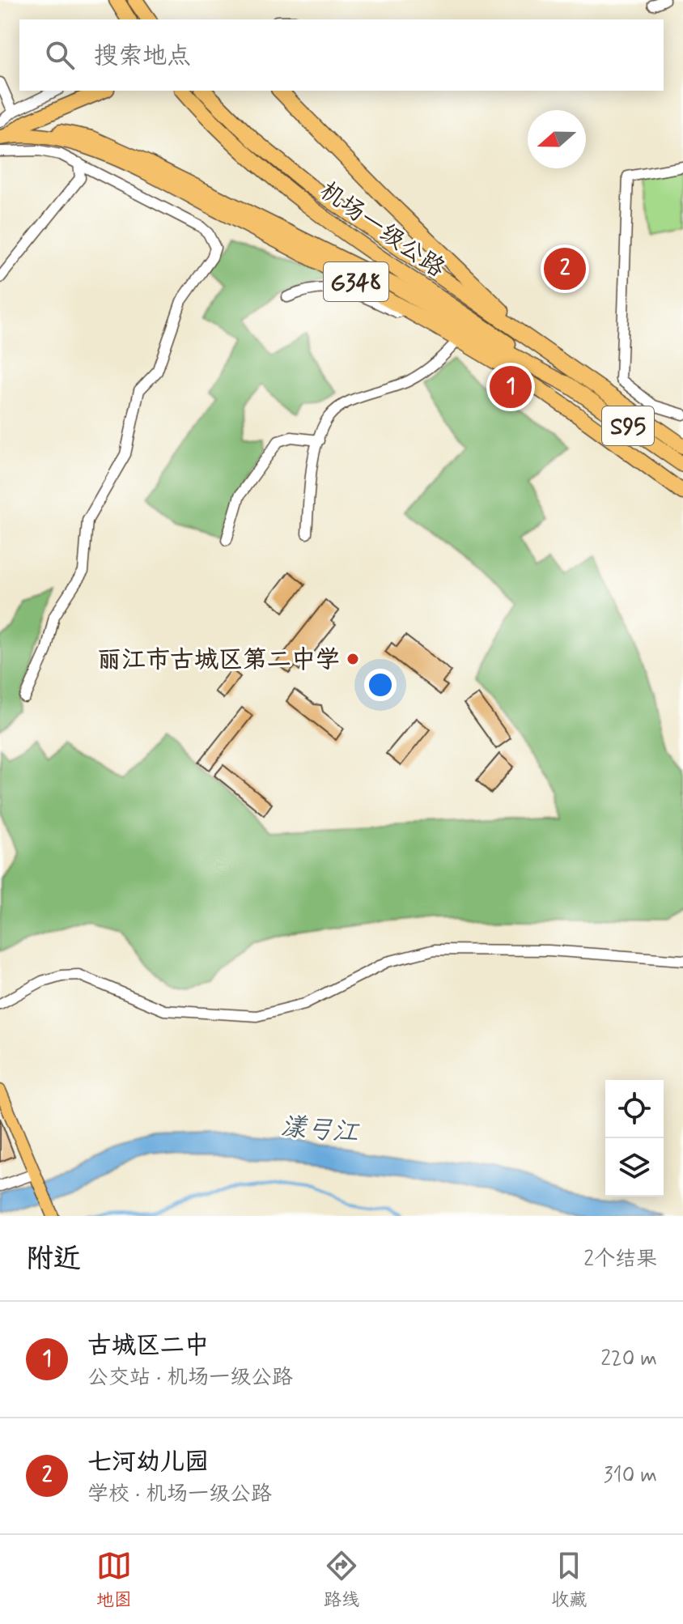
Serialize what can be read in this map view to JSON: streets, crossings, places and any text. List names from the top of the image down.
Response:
{
  "streets": {
    "highway": ["机场一级公路", "G348", "S95"]
  },
  "crossings": [
    ["机场一级公路", "S95"]
  ],
  "water": ["漾弓江"],
  "places": ["丽江市古城区第二中学"],
  "north": "left",
  "page": {
    "search": "搜索地点",
    "pins": ["2", "1"],
    "heading": ["附近", "2个结果"],
    "list": [
      {
        "mark": "1",
        "name": "古城区二中",
        "note": "公交站 · 机场一级公路",
        "value": "220 m"
      },
      {
        "mark": "2",
        "name": "七河幼儿园",
        "note": "学校 · 机场一级公路",
        "value": "310 m"
      }
    ],
    "nav": ["地图", "路线", "收藏"]
  }
}
